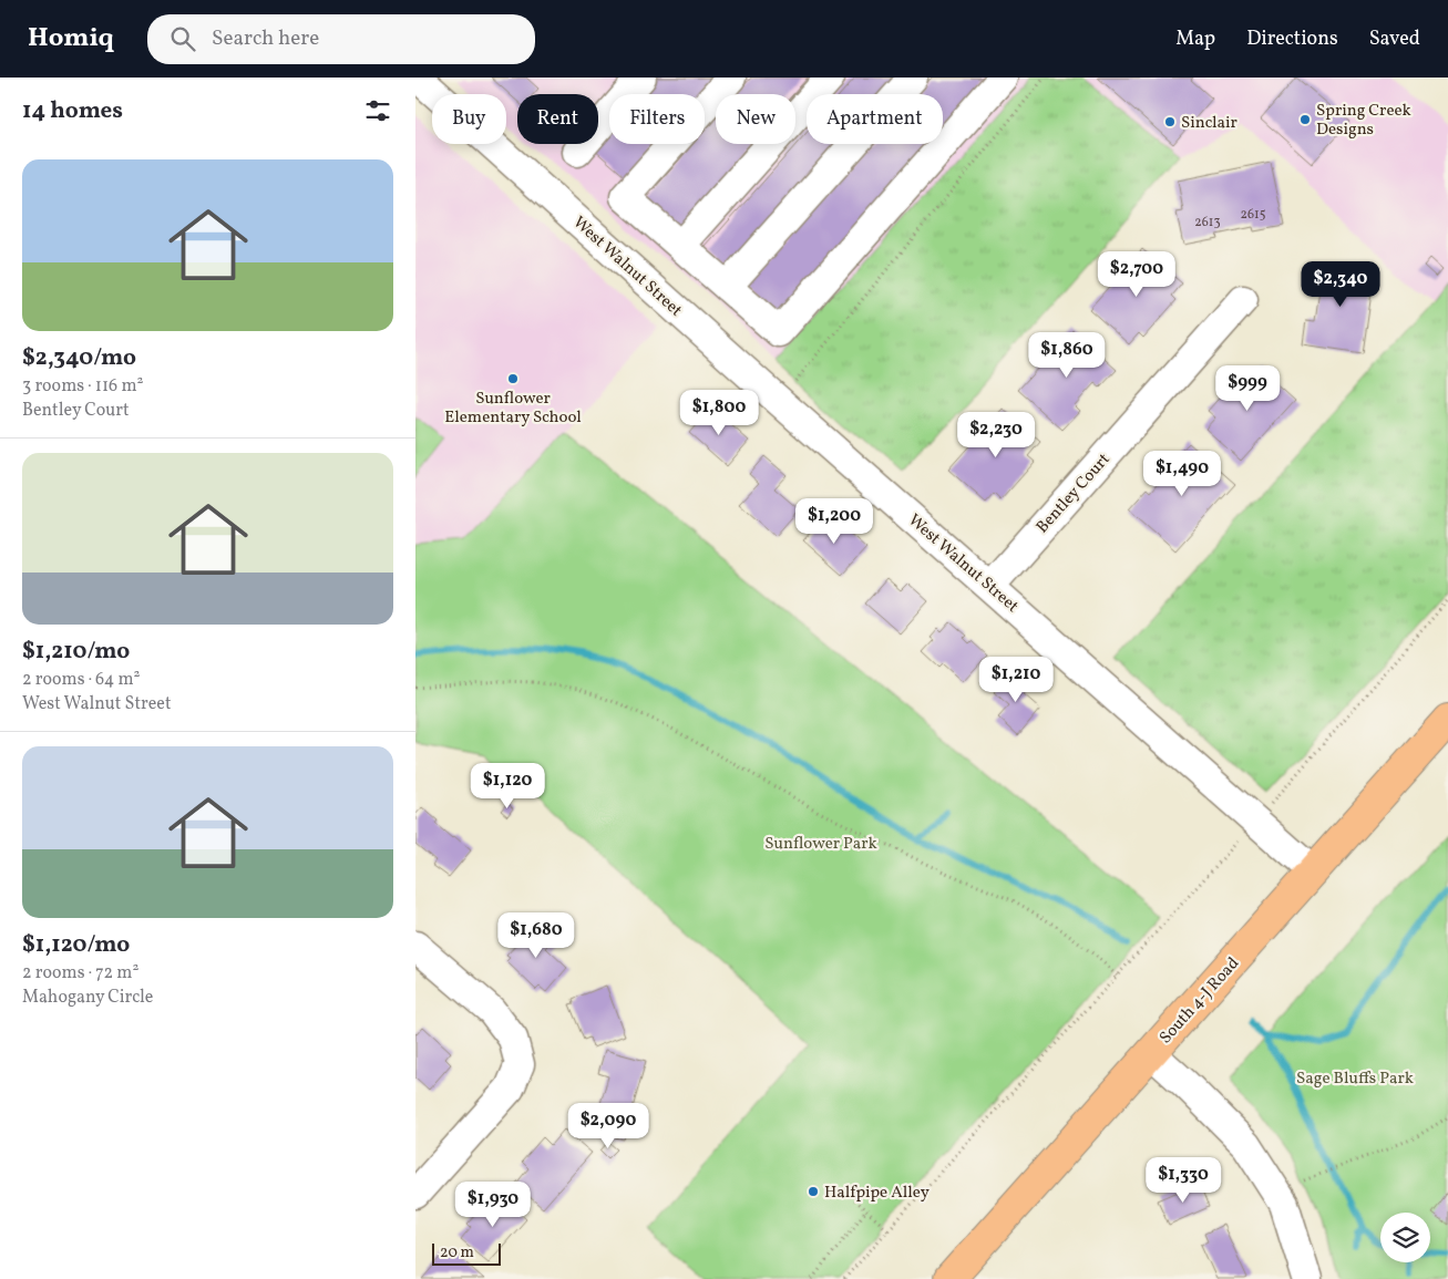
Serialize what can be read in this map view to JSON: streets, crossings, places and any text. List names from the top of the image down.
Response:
{
  "streets": {
    "main road": ["South 4-J Road"],
    "street": ["West Walnut Street", "Bentley Court"]
  },
  "crossings": [
    ["West Walnut Street", "Bentley Court"],
    ["West Walnut Street", "South 4-J Road"]
  ],
  "parks": ["Sunflower Park", "Sage Bluffs Park"],
  "places": [
    "Spring Creek Designs",
    "Sinclair",
    "Sunflower Elementary School",
    "Halfpipe Alley"
  ],
  "house_numbers": ["2615", "2613"],
  "scale_bar": "20 m",
  "page": {
    "header": "Homiq",
    "search": "Search here",
    "nav": ["Map", "Directions", "Saved"],
    "heading": "14 homes",
    "chip": [
      "Buy",
      "Rent",
      "Filters",
      "New",
      "Apartment"
    ],
    "list": [
      {
        "name": "$2,340/mo",
        "note": "3 rooms · 116 m² · Bentley Court"
      },
      {
        "name": "$1,210/mo",
        "note": "2 rooms · 64 m² · West Walnut Street"
      },
      {
        "name": "$1,120/mo",
        "note": "2 rooms · 72 m² · Mahogany Circle"
      }
    ],
    "price": [
      "$2,700",
      "$2,340",
      "$1,860",
      "$999",
      "$1,800",
      "$2,230",
      "$1,490",
      "$1,200",
      "$1,210",
      "$1,120",
      "$1,680",
      "$2,090",
      "$1,330",
      "$1,930"
    ],
    "scale": "20 m"
  }
}
